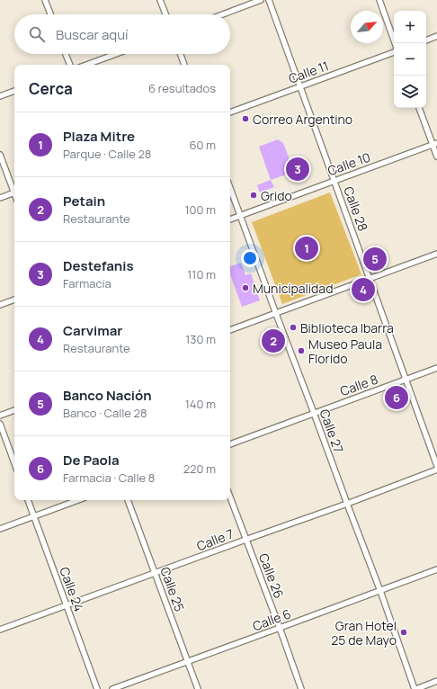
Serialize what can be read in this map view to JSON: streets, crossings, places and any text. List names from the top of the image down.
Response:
{
  "streets": {
    "street": [
      "Calle 11",
      "Calle 10",
      "Calle 28",
      "Calle 8",
      "Calle 27",
      "Calle 7",
      "Calle 26",
      "Calle 24",
      "Calle 25",
      "Calle 6"
    ]
  },
  "crossings": [
    ["Calle 11", "Calle 28"],
    ["Calle 10", "Calle 28"],
    ["Calle 10", "Calle 27"],
    ["Calle 28", "Calle 8"],
    ["Calle 8", "Calle 27"],
    ["Calle 27", "Calle 7"],
    ["Calle 27", "Calle 6"],
    ["Calle 7", "Calle 26"],
    ["Calle 7", "Calle 24"],
    ["Calle 7", "Calle 25"],
    ["Calle 26", "Calle 6"],
    ["Calle 25", "Calle 6"]
  ],
  "places": [
    "Correo Argentino",
    "Grido",
    "Municipalidad",
    "Biblioteca Ibarra",
    "Museo Paula Florido",
    "Gran Hotel 25 de Mayo"
  ],
  "north": "top right",
  "page": {
    "map_buttons": ["+", "−"],
    "search": "Buscar aquí",
    "heading": ["Cerca", "6 resultados"],
    "list": [
      {
        "mark": "1",
        "name": "Plaza Mitre",
        "note": "Parque · Calle 28",
        "value": "60 m"
      },
      {
        "mark": "2",
        "name": "Petain",
        "note": "Restaurante",
        "value": "100 m"
      },
      {
        "mark": "3",
        "name": "Destefanis",
        "note": "Farmacia",
        "value": "110 m"
      },
      {
        "mark": "4",
        "name": "Carvimar",
        "note": "Restaurante",
        "value": "130 m"
      },
      {
        "mark": "5",
        "name": "Banco Nación",
        "note": "Banco · Calle 28",
        "value": "140 m"
      },
      {
        "mark": "6",
        "name": "De Paola",
        "note": "Farmacia · Calle 8",
        "value": "220 m"
      }
    ],
    "pins": [
      "3",
      "1",
      "5",
      "4",
      "2",
      "6"
    ]
  }
}
